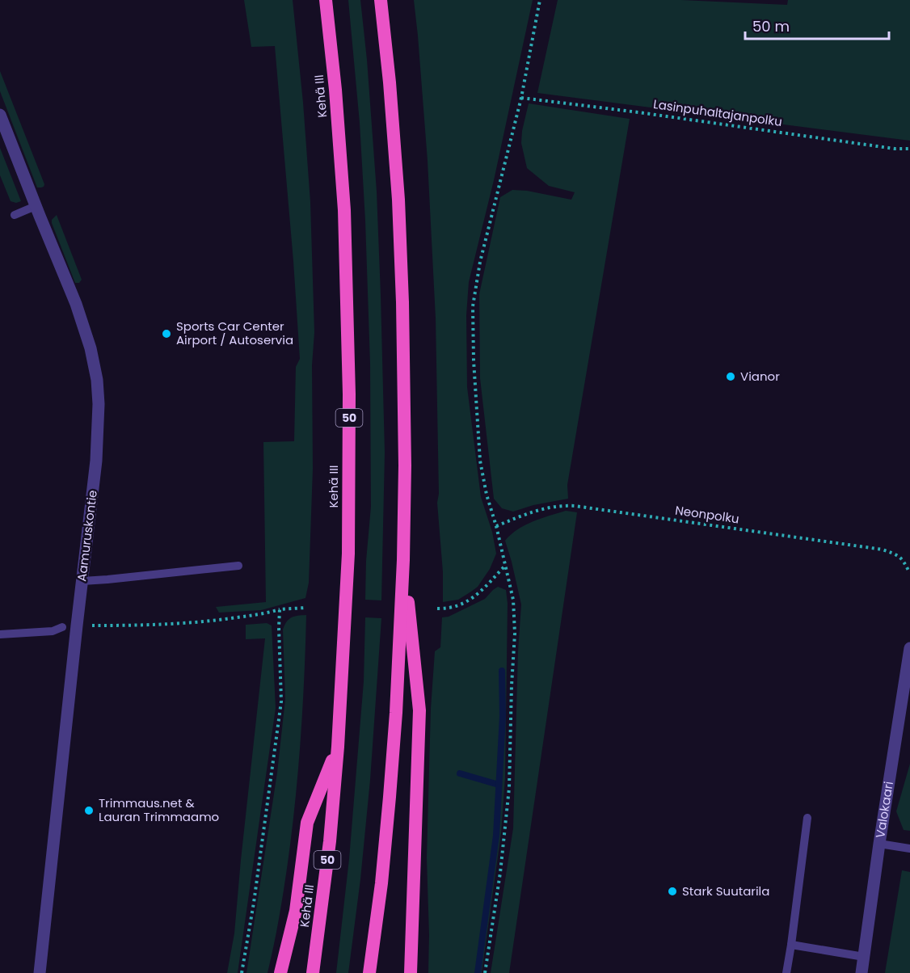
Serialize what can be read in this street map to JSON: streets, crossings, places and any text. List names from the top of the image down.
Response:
{
  "streets": {
    "highway": ["Kehä III", "50"],
    "street": ["Aamuruskontie", "Valokaari"],
    "path": ["Lasinpuhaltajanpolku", "Neonpolku"]
  },
  "places": [
    "Sports Car Center Airport / Autoservia",
    "Vianor",
    "Trimmaus.net & Lauran Trimmaamo",
    "Stark Suutarila"
  ],
  "scale_bar": "50 m"
}
